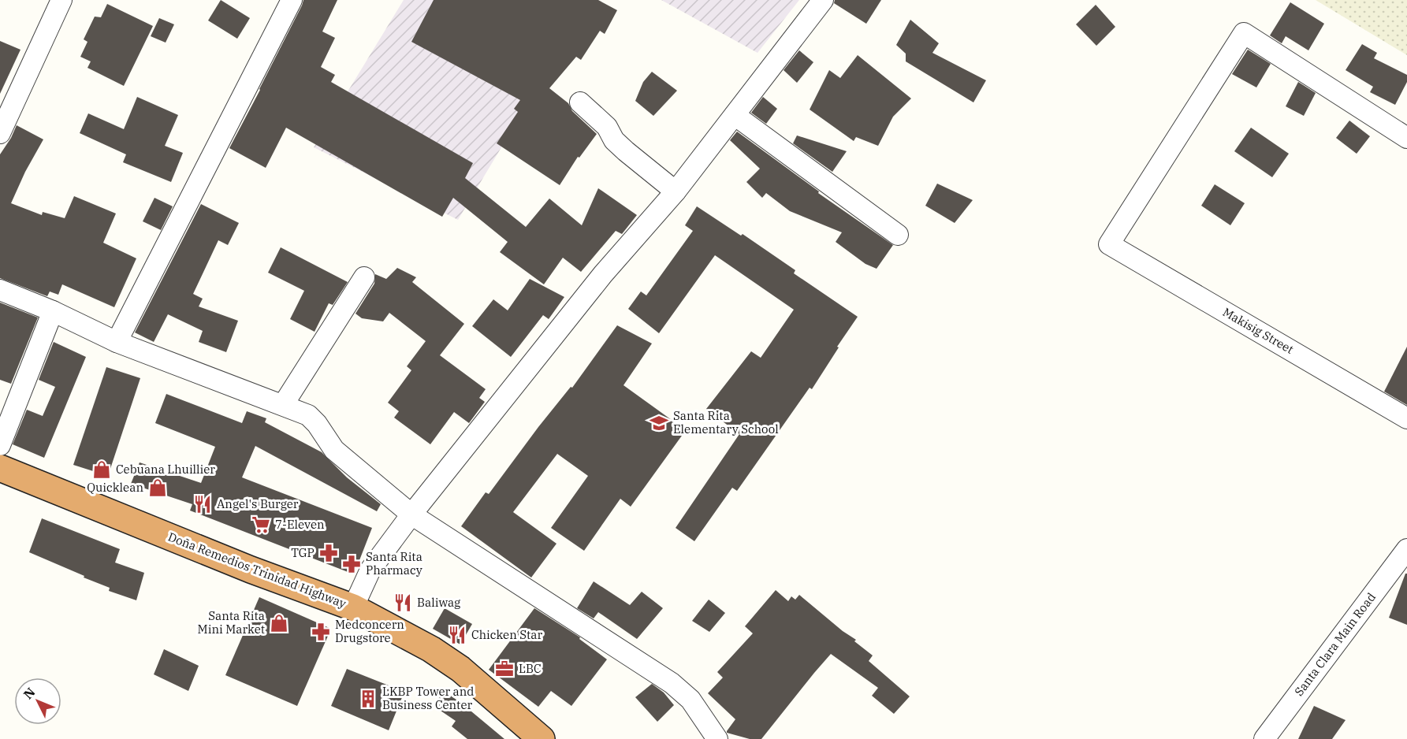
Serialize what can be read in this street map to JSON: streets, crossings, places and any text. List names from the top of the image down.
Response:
{
  "streets": {
    "highway": ["Doña Remedios Trinidad Highway"],
    "street": ["Makisig Street", "Santa Clara Main Road"]
  },
  "places": {
    "school or university": ["Santa Rita Elementary School"],
    "shop": ["Cebuana Lhuillier", "Quicklean", "Santa Rita Mini Market"],
    "restaurant": ["Angel's Burger", "Baliwag", "Chicken Star"],
    "supermarket": ["7-Eleven"],
    "pharmacy": ["TGP", "Santa Rita Pharmacy", "Medconcern Drugstore"],
    "office": ["LBC"],
    "building": ["LKBP Tower and Business Center"]
  },
  "north": "top left"
}
